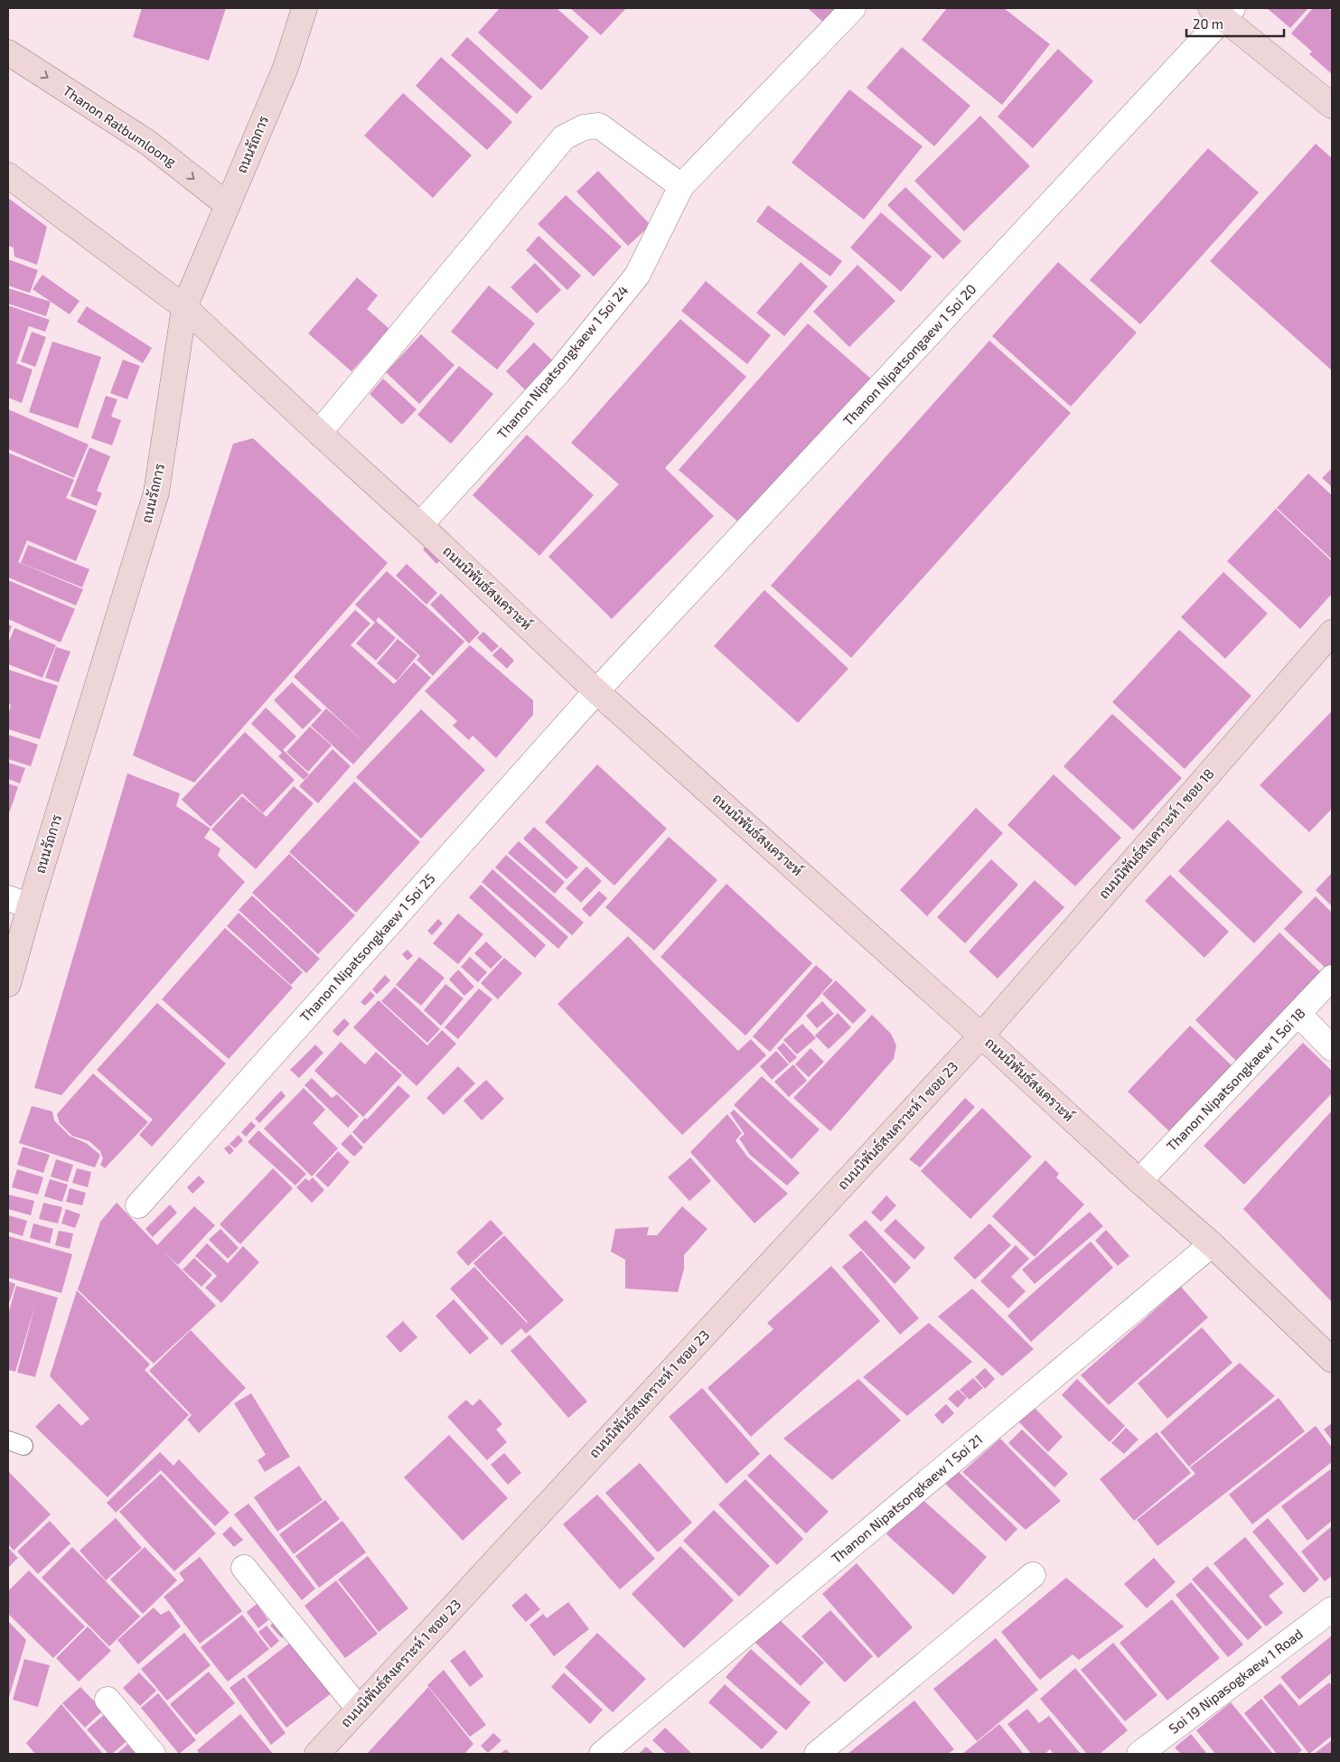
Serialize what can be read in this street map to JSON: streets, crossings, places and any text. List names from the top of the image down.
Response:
{
  "streets": {
    "street": [
      "Thanon Ratbumloong",
      "ถนนรัถการ",
      "Thanon Nipatsongaew 1 Soi 20",
      "Thanon Nipatsongkaew 1 Soi 24",
      "ถนนนิพันธ์สงเคราะห์",
      "ถนนนิพันธ์สงเคราะห์ 1 ซอย 18",
      "Thanon Nipatsongkaew 1 Soi 25",
      "Thanon Nipatsongkaew 1 Soi 18",
      "ถนนนิพันธ์สงเคราะห์ 1 ซอย 23",
      "Thanon Nipatsongkaew 1 Soi 21",
      "Soi 19 Nipasogkaew 1 Road"
    ]
  },
  "crossings": [
    ["Thanon Ratbumloong", "ถนนรัถการ"],
    ["ถนนรัถการ", "ถนนนิพันธ์สงเคราะห์"],
    ["Thanon Nipatsongaew 1 Soi 20", "ถนนนิพันธ์สงเคราะห์"],
    ["Thanon Nipatsongaew 1 Soi 20", "Thanon Nipatsongkaew 1 Soi 25"],
    ["Thanon Nipatsongkaew 1 Soi 24", "ถนนนิพันธ์สงเคราะห์"],
    ["ถนนนิพันธ์สงเคราะห์", "ถนนนิพันธ์สงเคราะห์ 1 ซอย 18"],
    ["ถนนนิพันธ์สงเคราะห์", "Thanon Nipatsongkaew 1 Soi 25"],
    ["ถนนนิพันธ์สงเคราะห์", "Thanon Nipatsongkaew 1 Soi 18"],
    ["ถนนนิพันธ์สงเคราะห์", "ถนนนิพันธ์สงเคราะห์ 1 ซอย 23"],
    ["ถนนนิพันธ์สงเคราะห์", "Thanon Nipatsongkaew 1 Soi 21"],
    ["ถนนนิพันธ์สงเคราะห์ 1 ซอย 18", "ถนนนิพันธ์สงเคราะห์ 1 ซอย 23"]
  ],
  "one_way": ["Thanon Ratbumloong"],
  "scale_bar": "20 m"
}
